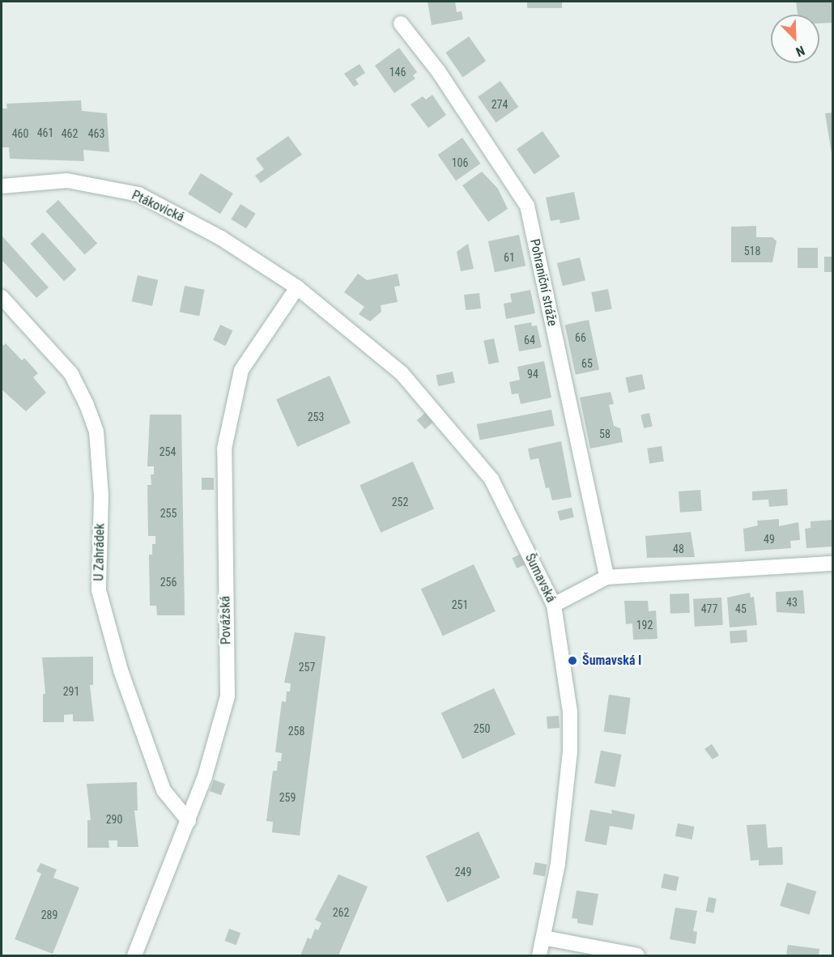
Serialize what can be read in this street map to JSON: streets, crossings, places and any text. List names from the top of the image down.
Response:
{
  "streets": {
    "street": [
      "Ptákovická",
      "Pohraniční stráže",
      "U Zahrádek",
      "Šumavská",
      "Povážská"
    ]
  },
  "crossings": [
    ["Ptákovická", "Šumavská"],
    ["Ptákovická", "Povážská"],
    ["U Zahrádek", "Povážská"],
    ["Šumavská", "Povážská"]
  ],
  "places": ["Šumavská I"],
  "house_numbers": [
    "146",
    "274",
    "461",
    "460",
    "462",
    "463",
    "106",
    "518",
    "61",
    "66",
    "64",
    "65",
    "94",
    "253",
    "58",
    "254",
    "252",
    "255",
    "49",
    "48",
    "256",
    "43",
    "251",
    "477",
    "45",
    "192",
    "257",
    "291",
    "250",
    "258",
    "259",
    "290",
    "249",
    "262",
    "289"
  ],
  "north": "bottom right"
}
